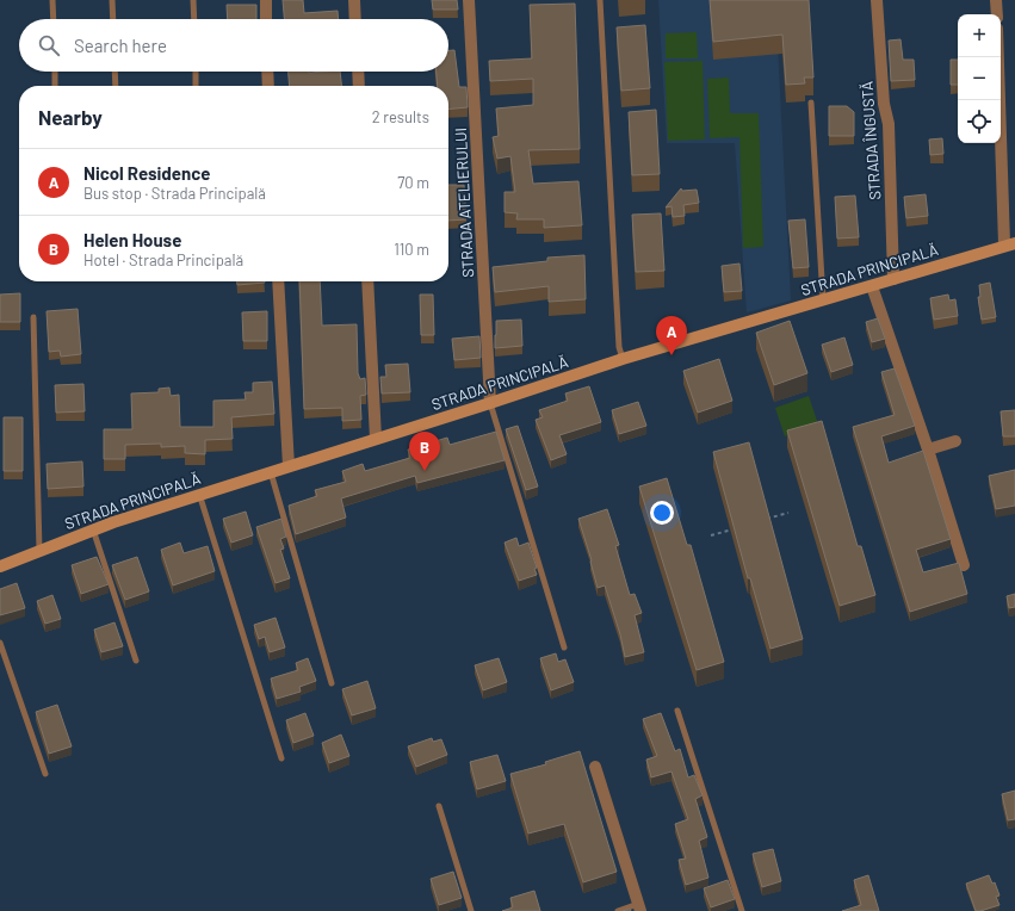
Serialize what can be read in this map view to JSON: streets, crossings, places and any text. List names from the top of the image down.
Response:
{
  "streets": {
    "street": ["STRADA ÎNGUSTĂ", "STRADA ATELIERULUI", "STRADA PRINCIPALĂ"]
  },
  "crossings": [
    ["STRADA ÎNGUSTĂ", "STRADA PRINCIPALĂ"],
    ["STRADA ATELIERULUI", "STRADA PRINCIPALĂ"]
  ],
  "page": {
    "map_buttons": ["+", "−"],
    "search": "Search here",
    "heading": ["Nearby", "2 results"],
    "list": [
      {
        "mark": "A",
        "name": "Nicol Residence",
        "note": "Bus stop · Strada Principală",
        "value": "70 m"
      },
      {
        "mark": "B",
        "name": "Helen House",
        "note": "Hotel · Strada Principală",
        "value": "110 m"
      }
    ],
    "pins": ["A", "B"]
  }
}
